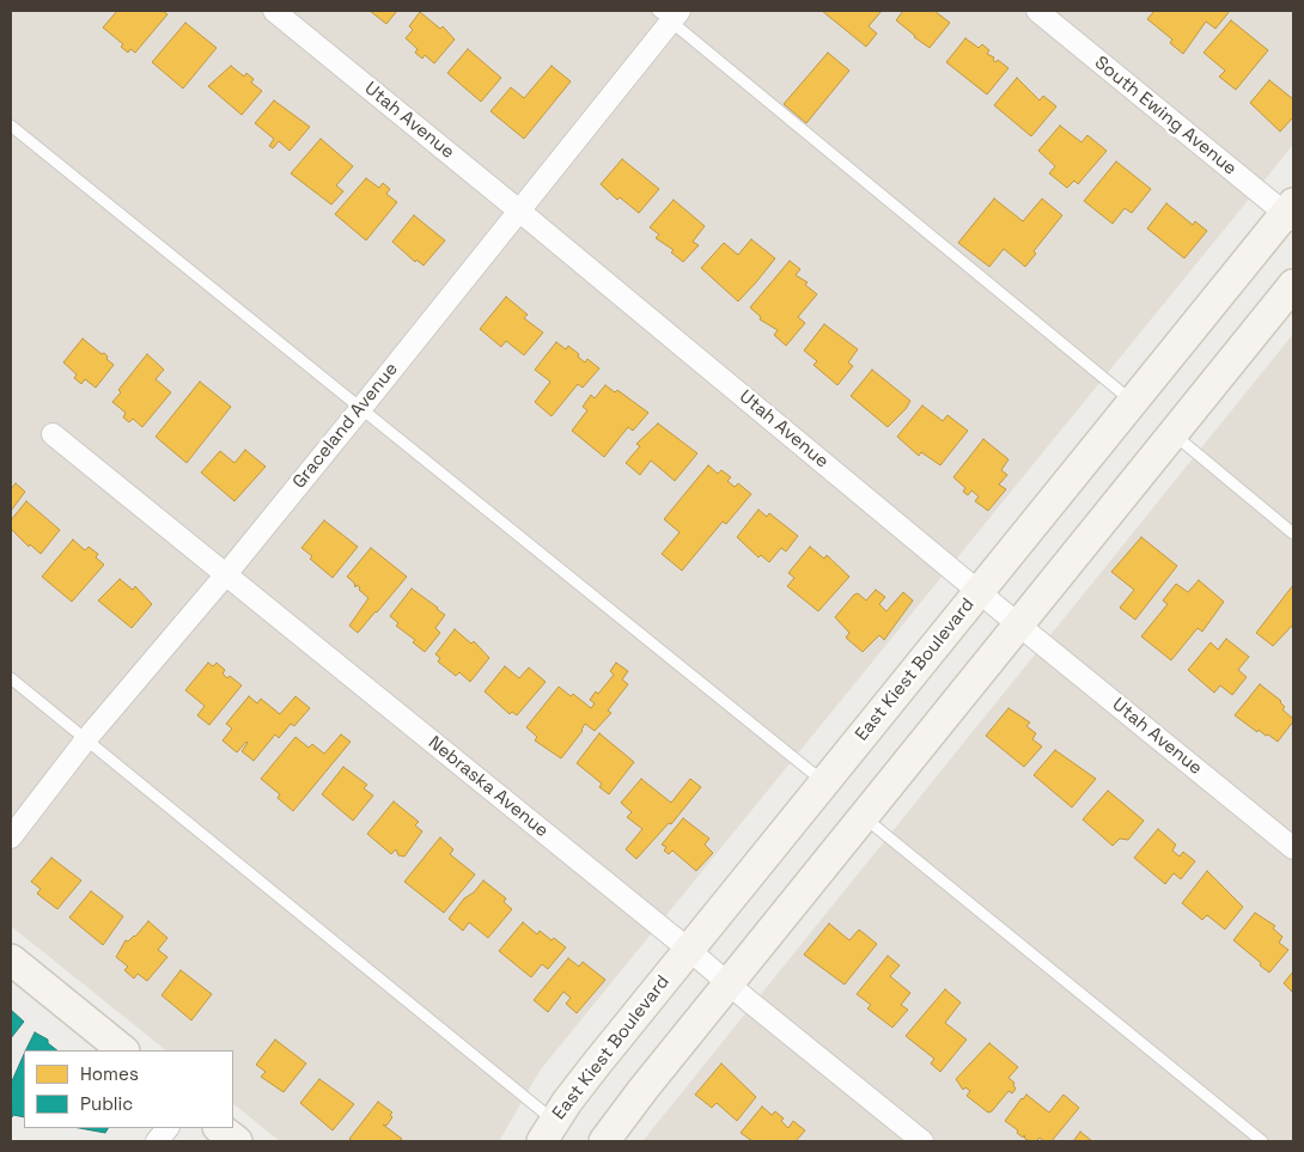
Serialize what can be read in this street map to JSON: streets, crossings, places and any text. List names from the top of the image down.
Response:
{
  "streets": {
    "main road": ["East Kiest Boulevard"],
    "street": [
      "South Ewing Avenue",
      "Utah Avenue",
      "Graceland Avenue",
      "Nebraska Avenue"
    ]
  },
  "crossings": [
    ["South Ewing Avenue", "East Kiest Boulevard"],
    ["Utah Avenue", "Graceland Avenue"],
    ["Utah Avenue", "East Kiest Boulevard"],
    ["Graceland Avenue", "Nebraska Avenue"],
    ["East Kiest Boulevard", "Nebraska Avenue"]
  ],
  "legend": ["Homes", "Public"]
}
